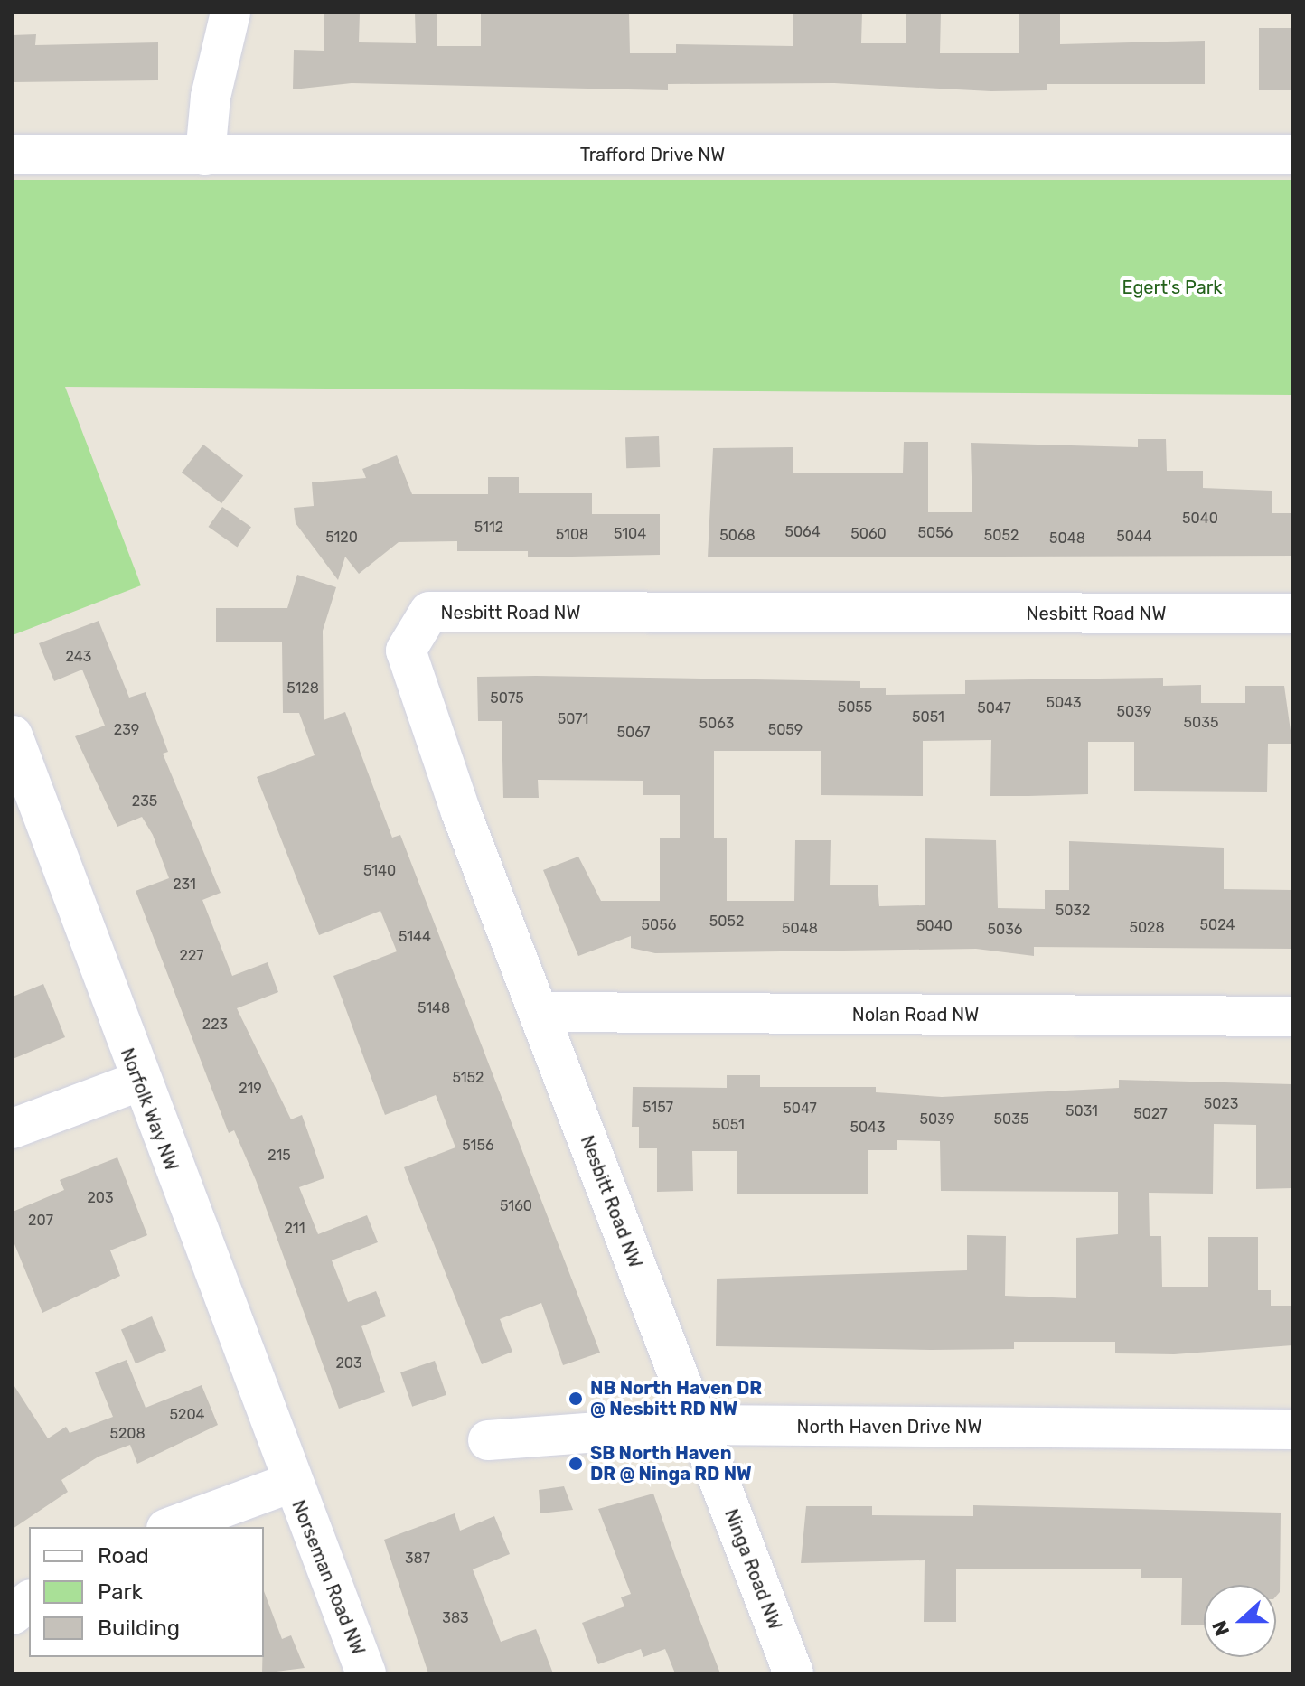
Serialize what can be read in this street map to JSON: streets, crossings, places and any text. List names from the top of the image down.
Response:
{
  "streets": {
    "street": [
      "Trafford Drive NW",
      "Nesbitt Road NW",
      "Nolan Road NW",
      "Norfolk Way NW",
      "North Haven Drive NW",
      "Ninga Road NW",
      "Norseman Road NW"
    ]
  },
  "crossings": [
    ["Nesbitt Road NW", "Nolan Road NW"],
    ["Nesbitt Road NW", "North Haven Drive NW"],
    ["Nesbitt Road NW", "Ninga Road NW"],
    ["Norfolk Way NW", "Norseman Road NW"],
    ["North Haven Drive NW", "Ninga Road NW"]
  ],
  "parks": ["Egert's Park"],
  "places": ["NB North Haven DR @ Nesbitt RD NW", "SB North Haven DR @ Ninga RD NW"],
  "house_numbers": [
    "5040",
    "5112",
    "5064",
    "5056",
    "5104",
    "5060",
    "5108",
    "5068",
    "5052",
    "5044",
    "5120",
    "5048",
    "243",
    "5128",
    "5075",
    "5043",
    "5055",
    "5047",
    "5039",
    "5051",
    "5071",
    "5035",
    "5063",
    "239",
    "5059",
    "5067",
    "235",
    "5140",
    "231",
    "5032",
    "5052",
    "5056",
    "5024",
    "5040",
    "5028",
    "5048",
    "5036",
    "5144",
    "227",
    "5148",
    "223",
    "5152",
    "219",
    "5023",
    "5157",
    "5047",
    "5031",
    "5027",
    "5039",
    "5035",
    "5051",
    "5043",
    "5156",
    "215",
    "203",
    "5160",
    "207",
    "211",
    "203",
    "5204",
    "5208",
    "387",
    "383"
  ],
  "legend": ["Road", "Park", "Building"],
  "north": "left"
}
